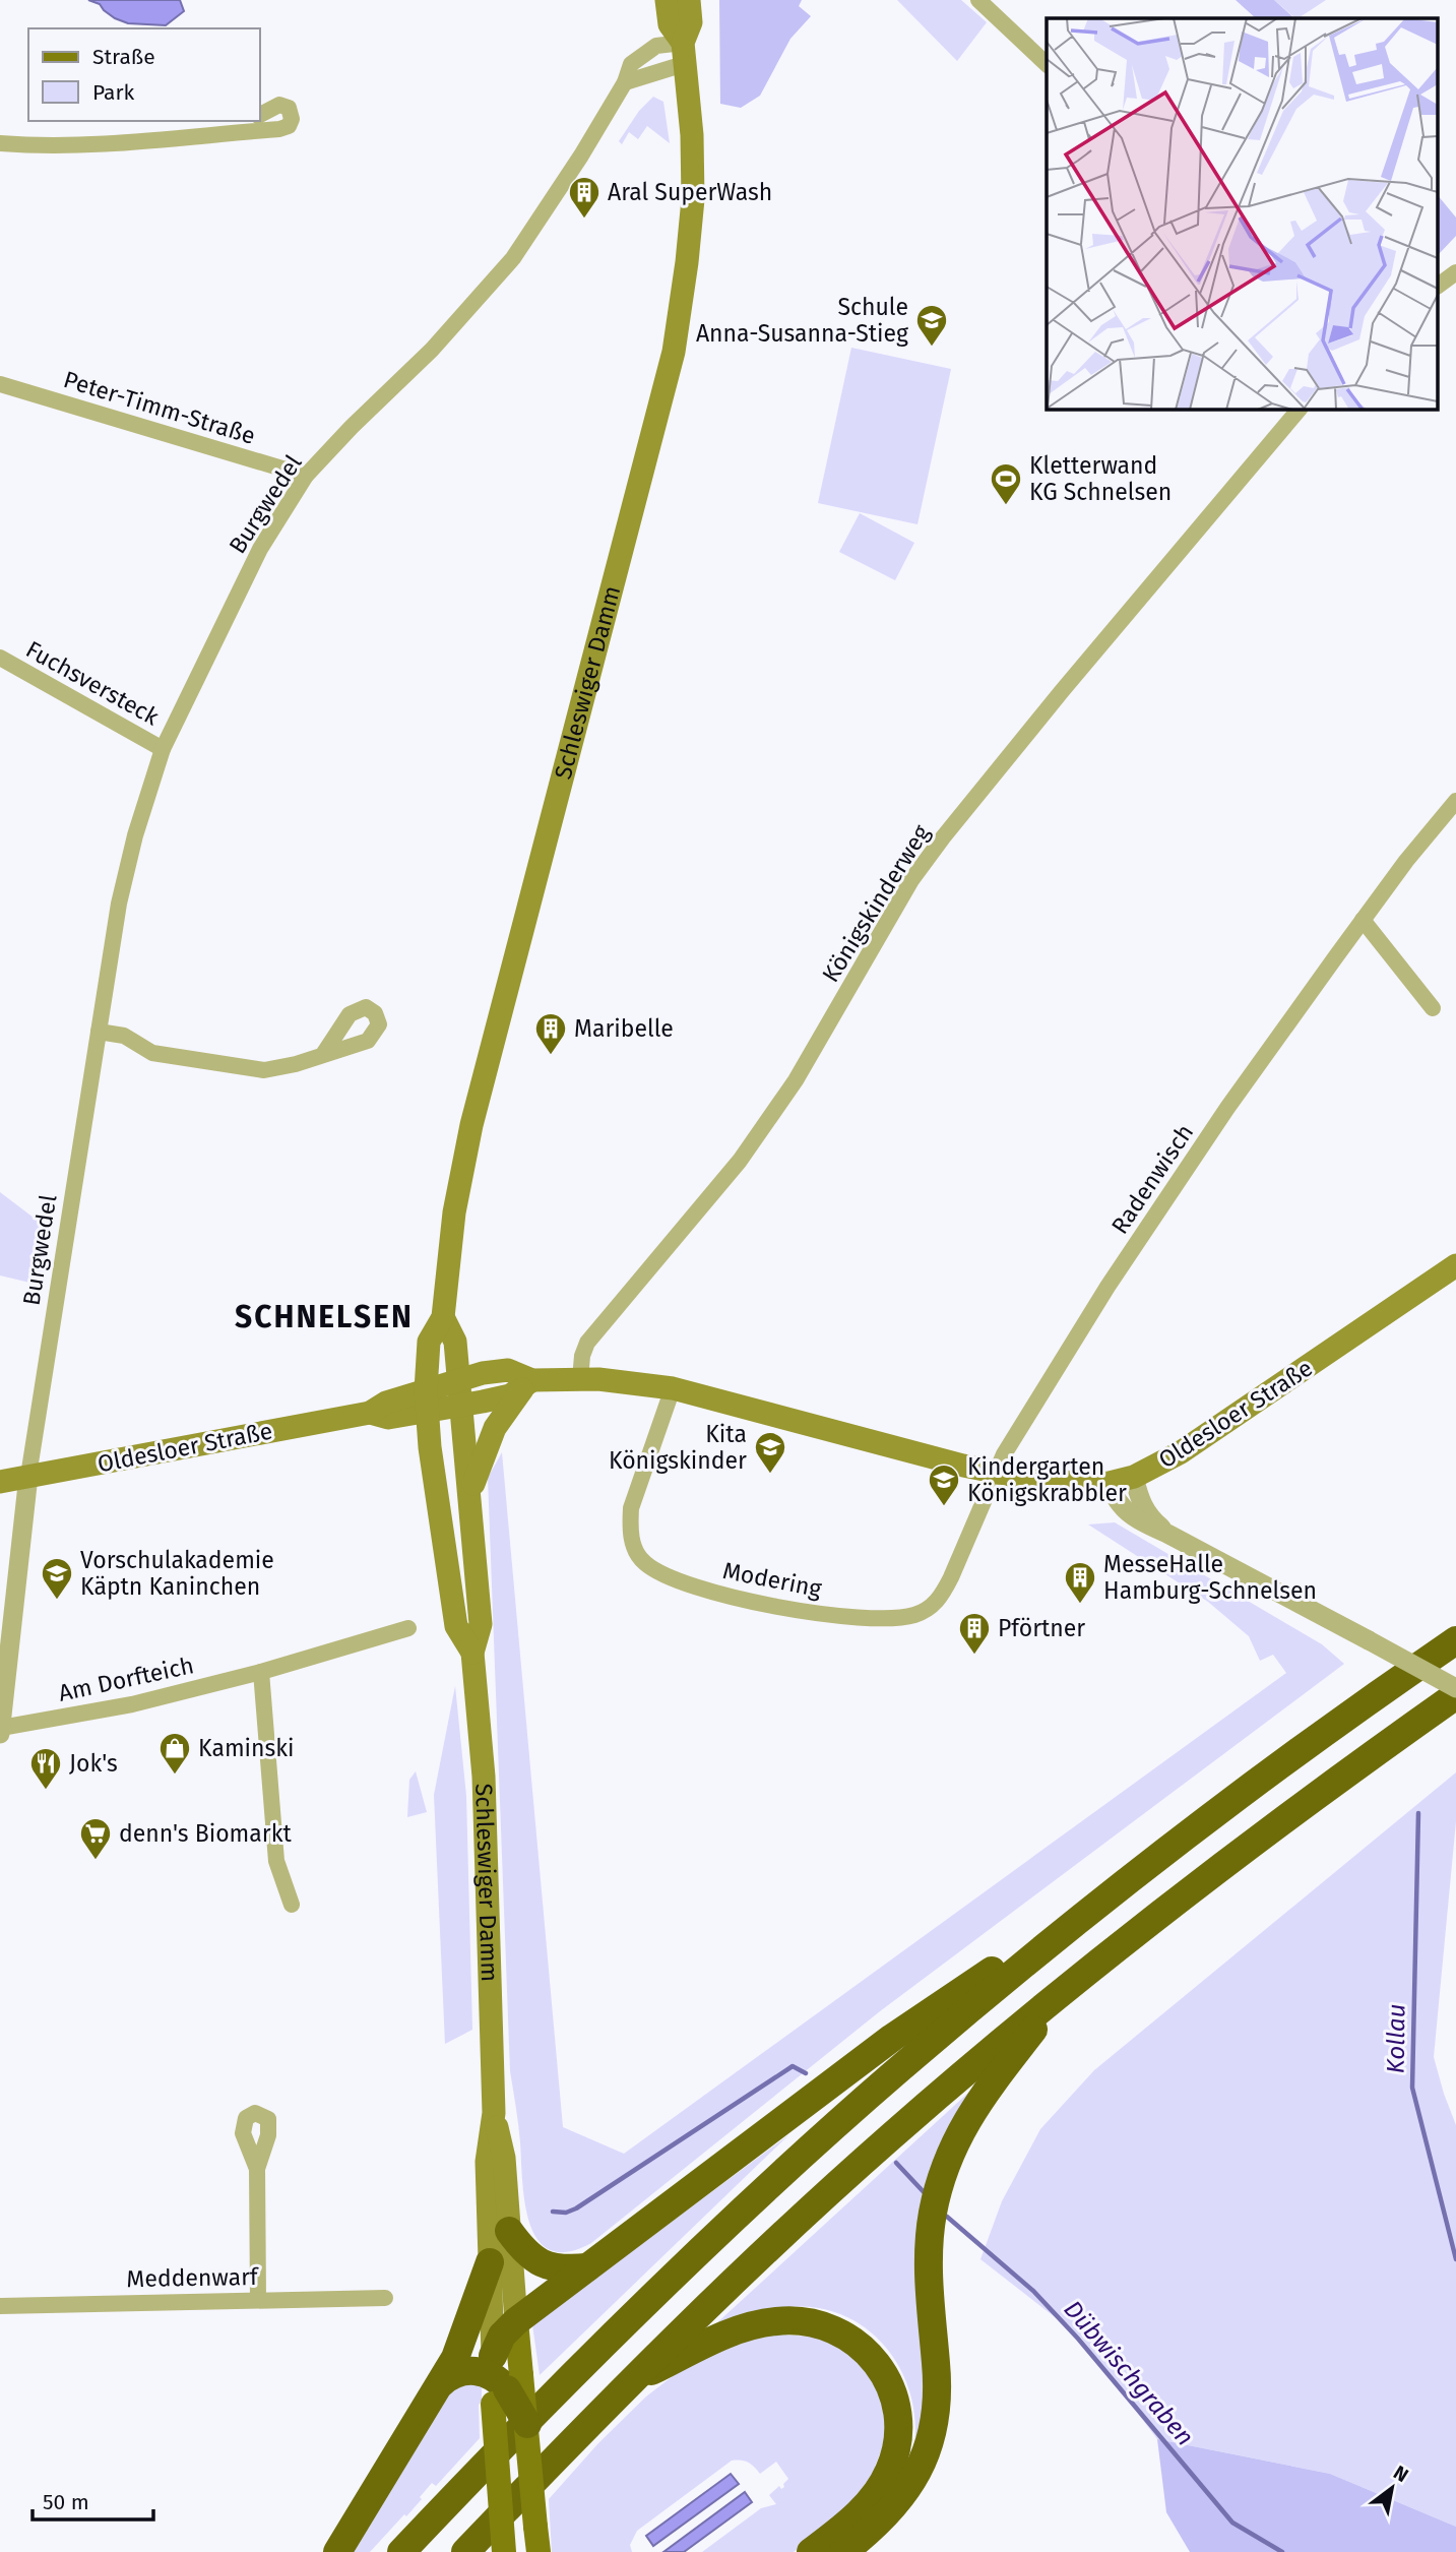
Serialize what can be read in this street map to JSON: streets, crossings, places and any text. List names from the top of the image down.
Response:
{
  "streets": {
    "main road": ["Schleswiger Damm", "Oldesloer Straße"],
    "street": [
      "Peter-Timm-Straße",
      "Burgwedel",
      "Fuchsversteck",
      "Königskinderweg",
      "Radenwisch",
      "Modering",
      "Am Dorfteich",
      "Meddenwarf"
    ]
  },
  "crossings": [
    ["Peter-Timm-Straße", "Burgwedel"],
    ["Burgwedel", "Schleswiger Damm"],
    ["Burgwedel", "Fuchsversteck"],
    ["Burgwedel", "Oldesloer Straße"],
    ["Schleswiger Damm", "Oldesloer Straße"],
    ["Königskinderweg", "Oldesloer Straße"],
    ["Radenwisch", "Oldesloer Straße"],
    ["Radenwisch", "Modering"],
    ["Oldesloer Straße", "Modering"]
  ],
  "districts": ["SCHNELSEN"],
  "water": ["Kollau", "Dübwischgraben"],
  "places": {
    "building": [
      "Aral SuperWash",
      "Maribelle",
      "MesseHalle Hamburg-Schnelsen",
      "Pförtner"
    ],
    "school or university": [
      "Schule Anna-Susanna-Stieg",
      "Kita Königskinder",
      "Kindergarten Königskrabbler",
      "Vorschulakademie Käptn Kaninchen"
    ],
    "sports": ["Kletterwand KG Schnelsen"],
    "shop": ["Kaminski"],
    "restaurant": ["Jok's"],
    "supermarket": ["denn's Biomarkt"]
  },
  "legend": ["Straße", "Park"],
  "scale_bar": "50 m",
  "north": "top right"
}
